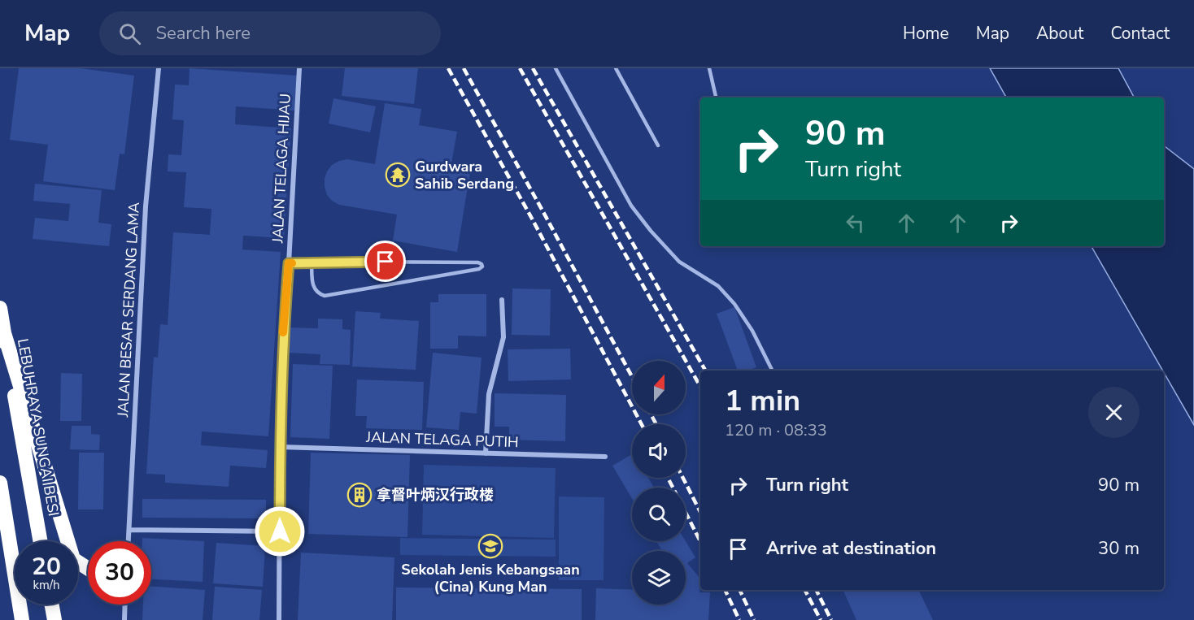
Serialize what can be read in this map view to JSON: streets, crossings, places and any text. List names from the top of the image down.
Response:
{
  "streets": {
    "highway": ["LEBUHRAYA SUNGAI BESI"],
    "street": ["JALAN TELAGA HIJAU", "JALAN BESAR SERDANG LAMA", "JALAN TELAGA PUTIH"]
  },
  "crossings": [
    ["JALAN TELAGA HIJAU", "JALAN TELAGA PUTIH"]
  ],
  "places": {
    "temple": ["Gurdwara Sahib Serdang"],
    "building": ["拿督叶炳汉行政楼"],
    "school or university": ["Sekolah Jenis Kebangsaan (Cina) Kung Man"]
  },
  "north": "top",
  "page": {
    "header": "Map",
    "search": "Search here",
    "nav": [
      "Home",
      "Map",
      "About",
      "Contact"
    ],
    "turn": ["90 m", "Turn right"],
    "heading": ["1 min", "120 m · 08:33"],
    "list": [
      {
        "name": "Turn right",
        "value": "90 m"
      },
      {
        "name": "Arrive at destination",
        "value": "30 m"
      }
    ],
    "speed": "20 km/h",
    "limit": "30"
  }
}
